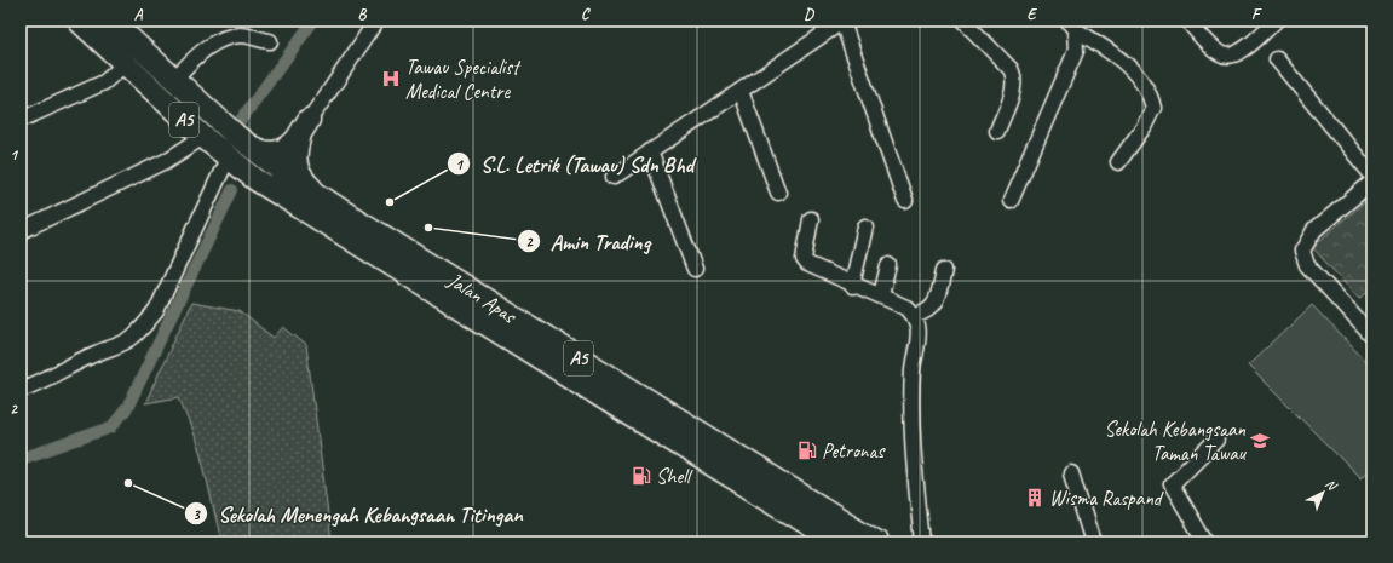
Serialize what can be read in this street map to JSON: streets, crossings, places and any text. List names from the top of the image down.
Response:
{
  "streets": {
    "highway": ["A5", "Jalan Apas"]
  },
  "places": {
    "hospital": ["Tawau Specialist Medical Centre"],
    "other": ["S.L. Letrik (Tawau) Sdn Bhd", "Amin Trading", "Sekolah Menengah Kebangsaan Titingan"],
    "school or university": ["Sekolah Kebangsaan Taman Tawau"],
    "fuel station": ["Petronas", "Shell"],
    "building": ["Wisma Raspand"]
  },
  "north": "top right",
  "grid": {
    "columns": [
      "A",
      "B",
      "C",
      "D",
      "E",
      "F"
    ],
    "rows": ["1", "2"]
  }
}
